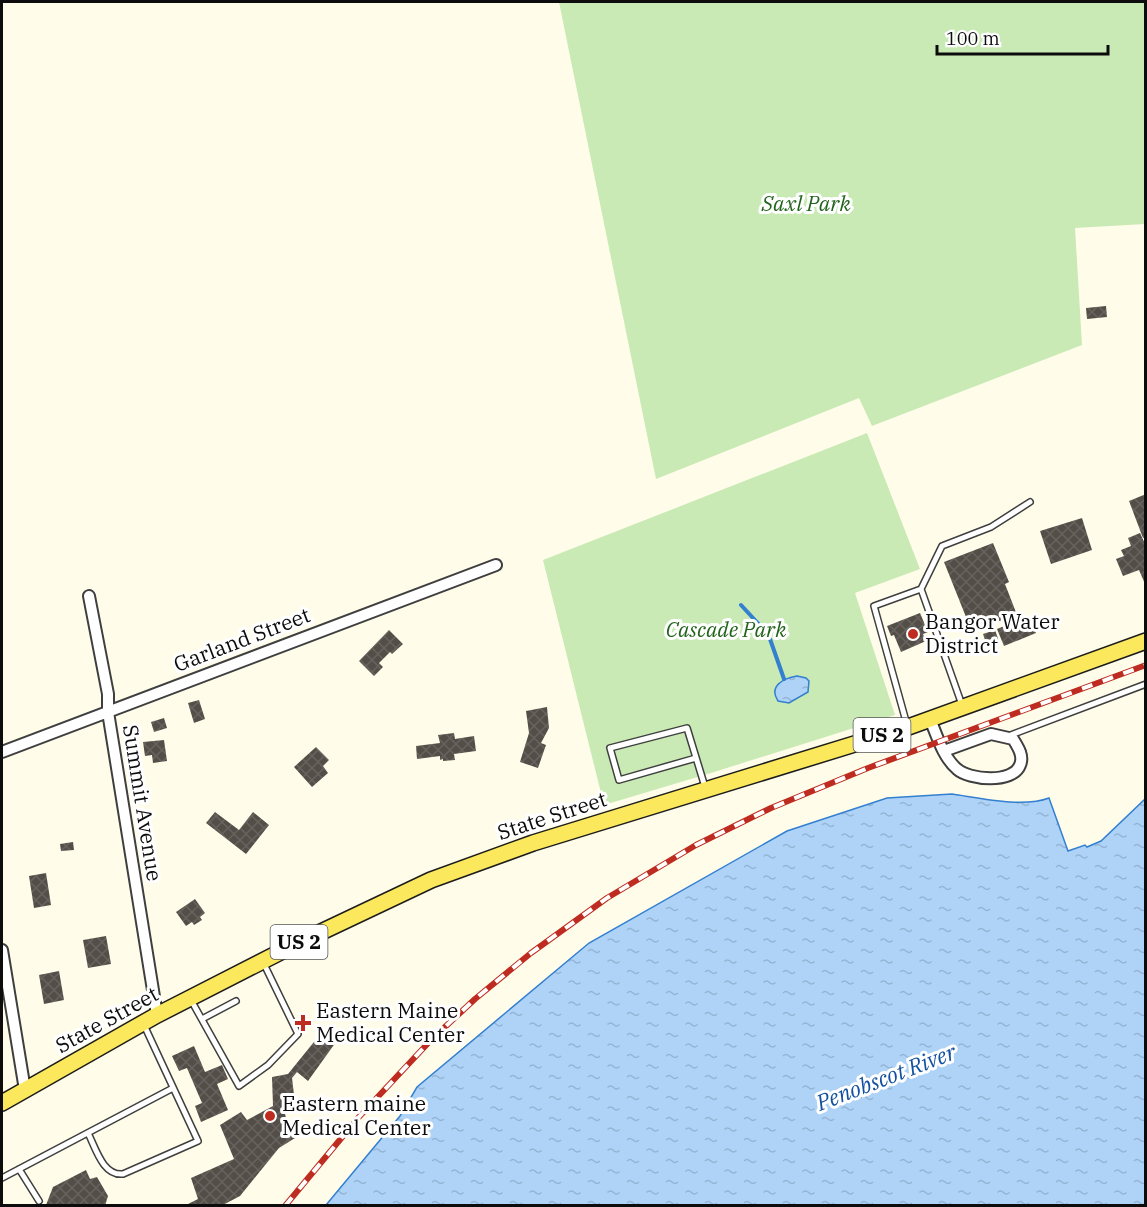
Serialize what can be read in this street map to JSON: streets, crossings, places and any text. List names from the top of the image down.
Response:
{
  "streets": {
    "main road": ["US 2", "State Street"],
    "street": ["Garland Street", "Summit Avenue"]
  },
  "crossings": [
    ["Garland Street", "Summit Avenue"],
    ["Summit Avenue", "State Street"]
  ],
  "water": ["Penobscot River"],
  "parks": ["Saxl Park", "Cascade Park"],
  "places": {
    "other": ["Bangor Water District", "Eastern maine Medical Center"],
    "health": ["Eastern Maine Medical Center"]
  },
  "scale_bar": "100 m"
}
